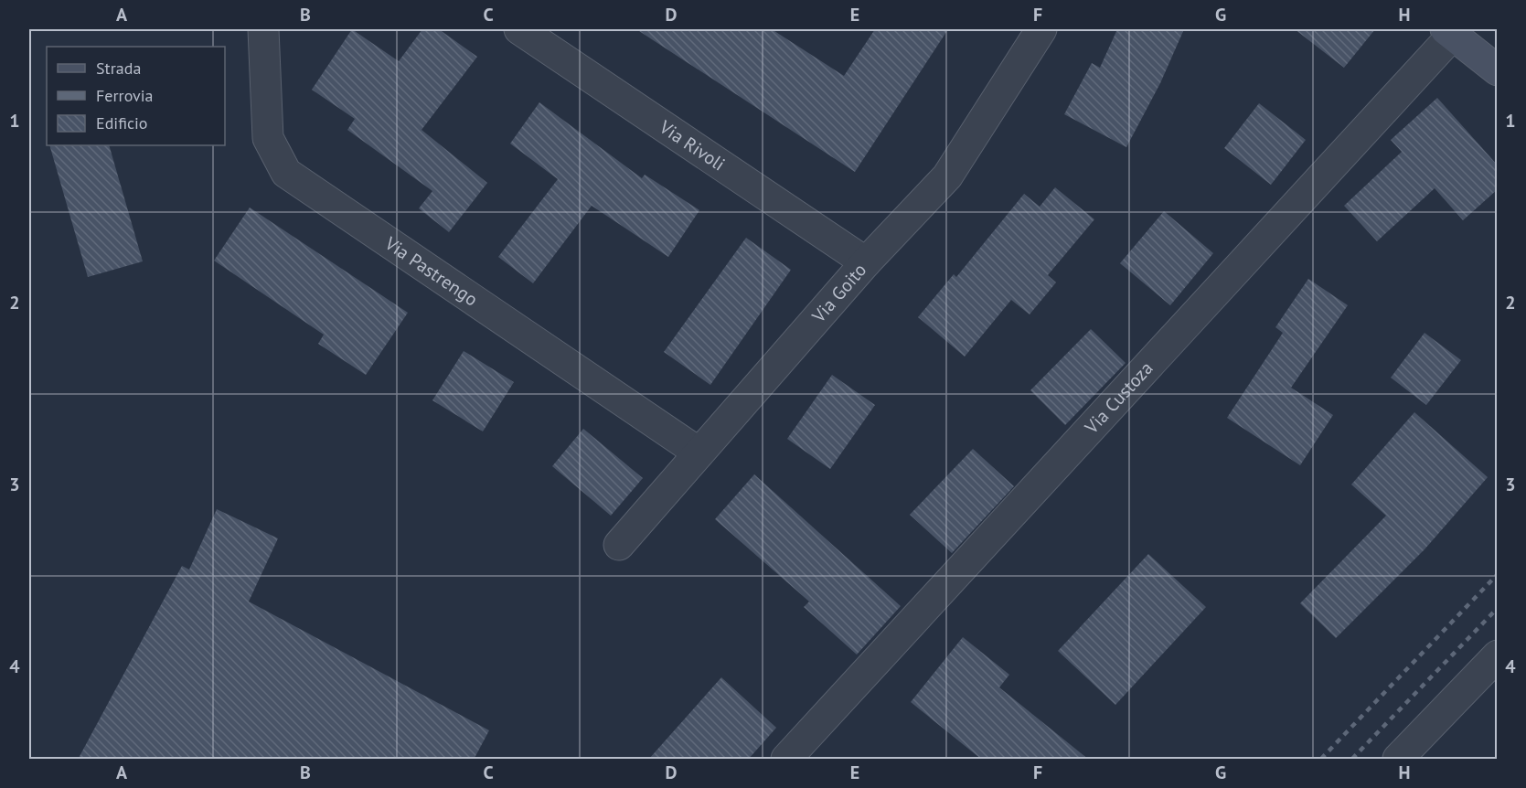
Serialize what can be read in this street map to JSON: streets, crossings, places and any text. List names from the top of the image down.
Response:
{
  "streets": {
    "street": [
      "Via Rivoli",
      "Via Pastrengo",
      "Via Goito",
      "Via Custoza"
    ]
  },
  "crossings": [
    ["Via Rivoli", "Via Goito"],
    ["Via Pastrengo", "Via Goito"]
  ],
  "legend": ["Strada", "Ferrovia", "Edificio"],
  "grid": {
    "columns": [
      "A",
      "B",
      "C",
      "D",
      "E",
      "F",
      "G",
      "H"
    ],
    "rows": [
      "1",
      "2",
      "3",
      "4"
    ]
  }
}
